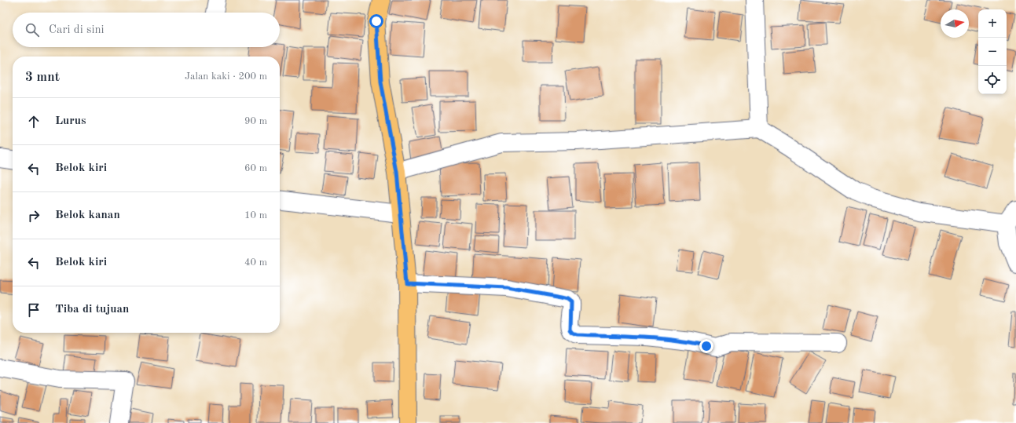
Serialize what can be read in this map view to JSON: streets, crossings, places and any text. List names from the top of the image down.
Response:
{
  "north": "right",
  "page": {
    "map_buttons": ["+", "−"],
    "search": "Cari di sini",
    "heading": ["3 mnt", "Jalan kaki · 200 m"],
    "list": [
      ["Lurus", "90 m"],
      ["Belok kiri", "60 m"],
      ["Belok kanan", "10 m"],
      ["Belok kiri", "40 m"],
      "Tiba di tujuan"
    ]
  }
}
